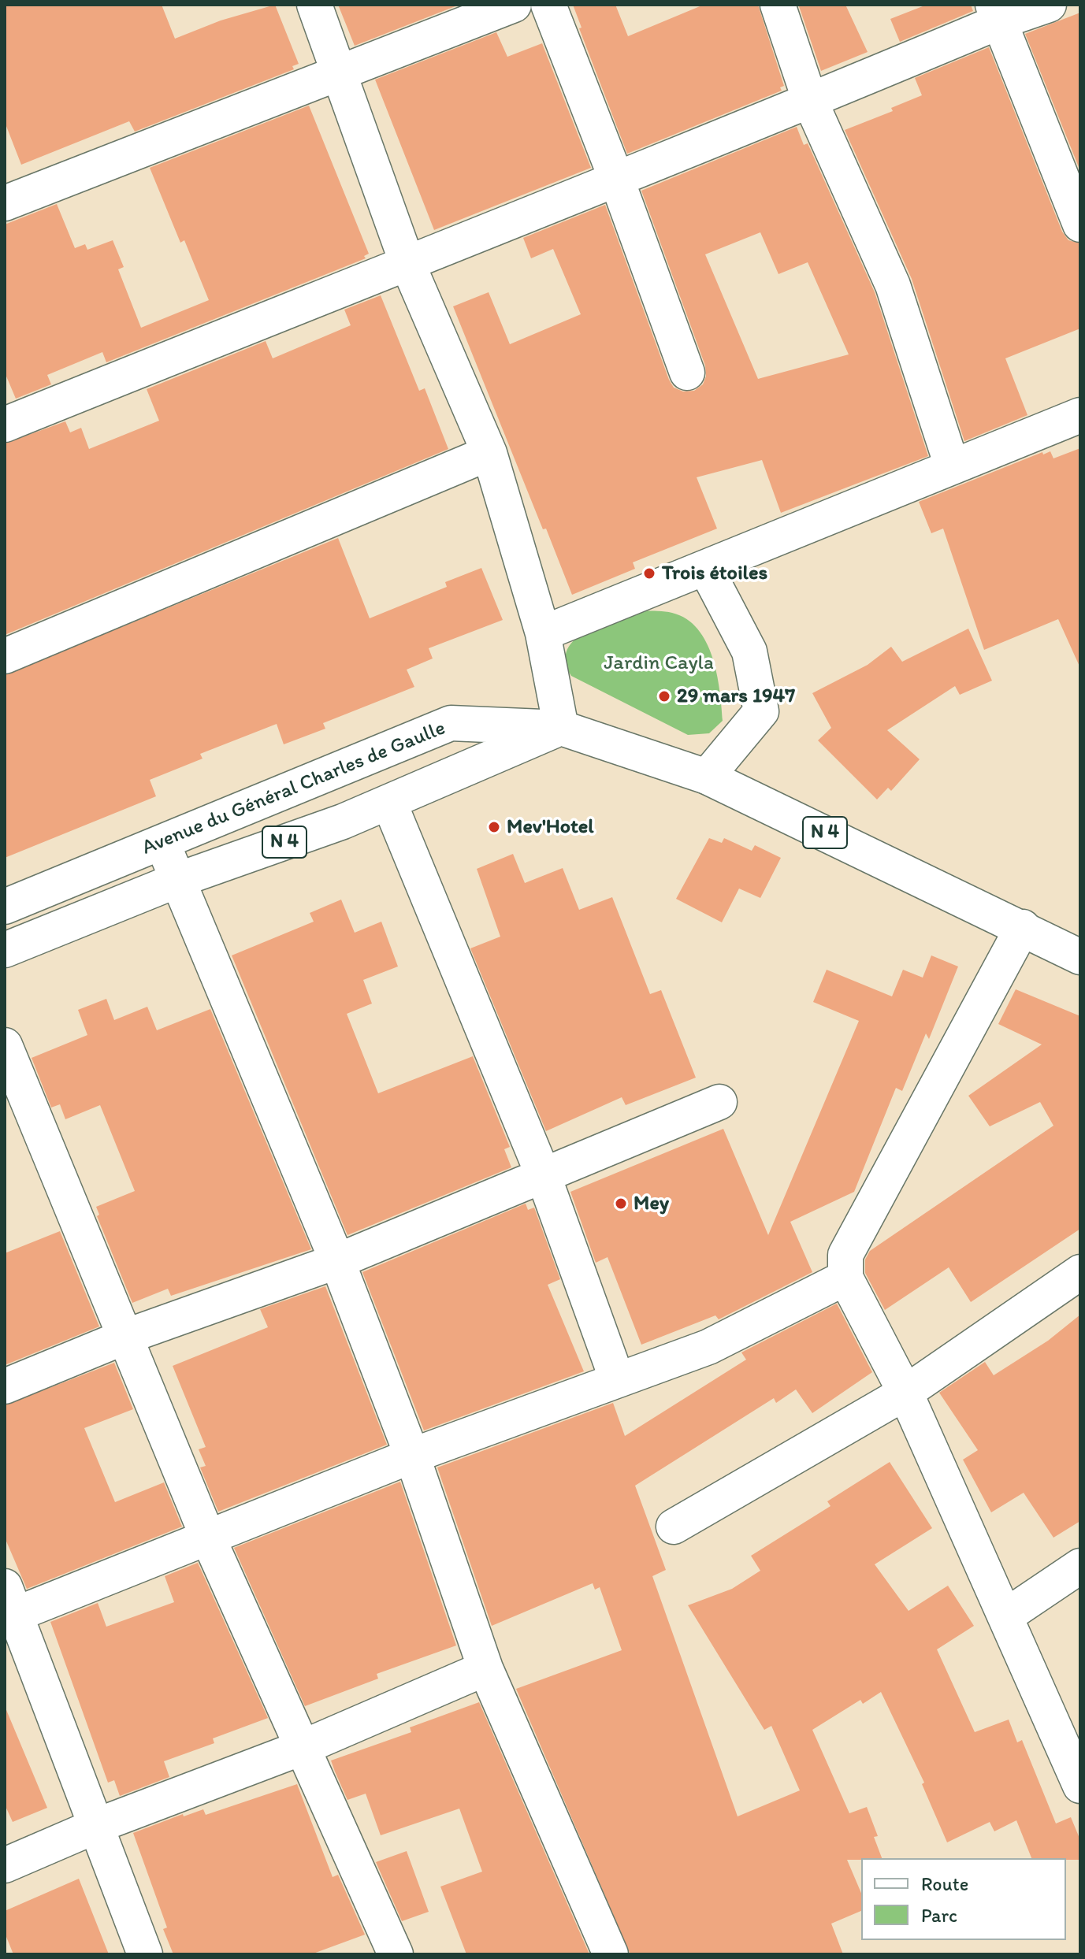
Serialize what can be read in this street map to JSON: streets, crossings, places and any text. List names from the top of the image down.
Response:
{
  "streets": {
    "street": ["Avenue du Général Charles de Gaulle", "N 4"]
  },
  "crossings": [
    ["Avenue du Général Charles de Gaulle", "N 4"]
  ],
  "parks": ["Jardin Cayla"],
  "places": [
    "Trois étoiles",
    "29 mars 1947",
    "Mev'Hotel",
    "Mey"
  ],
  "legend": ["Route", "Parc"]
}
